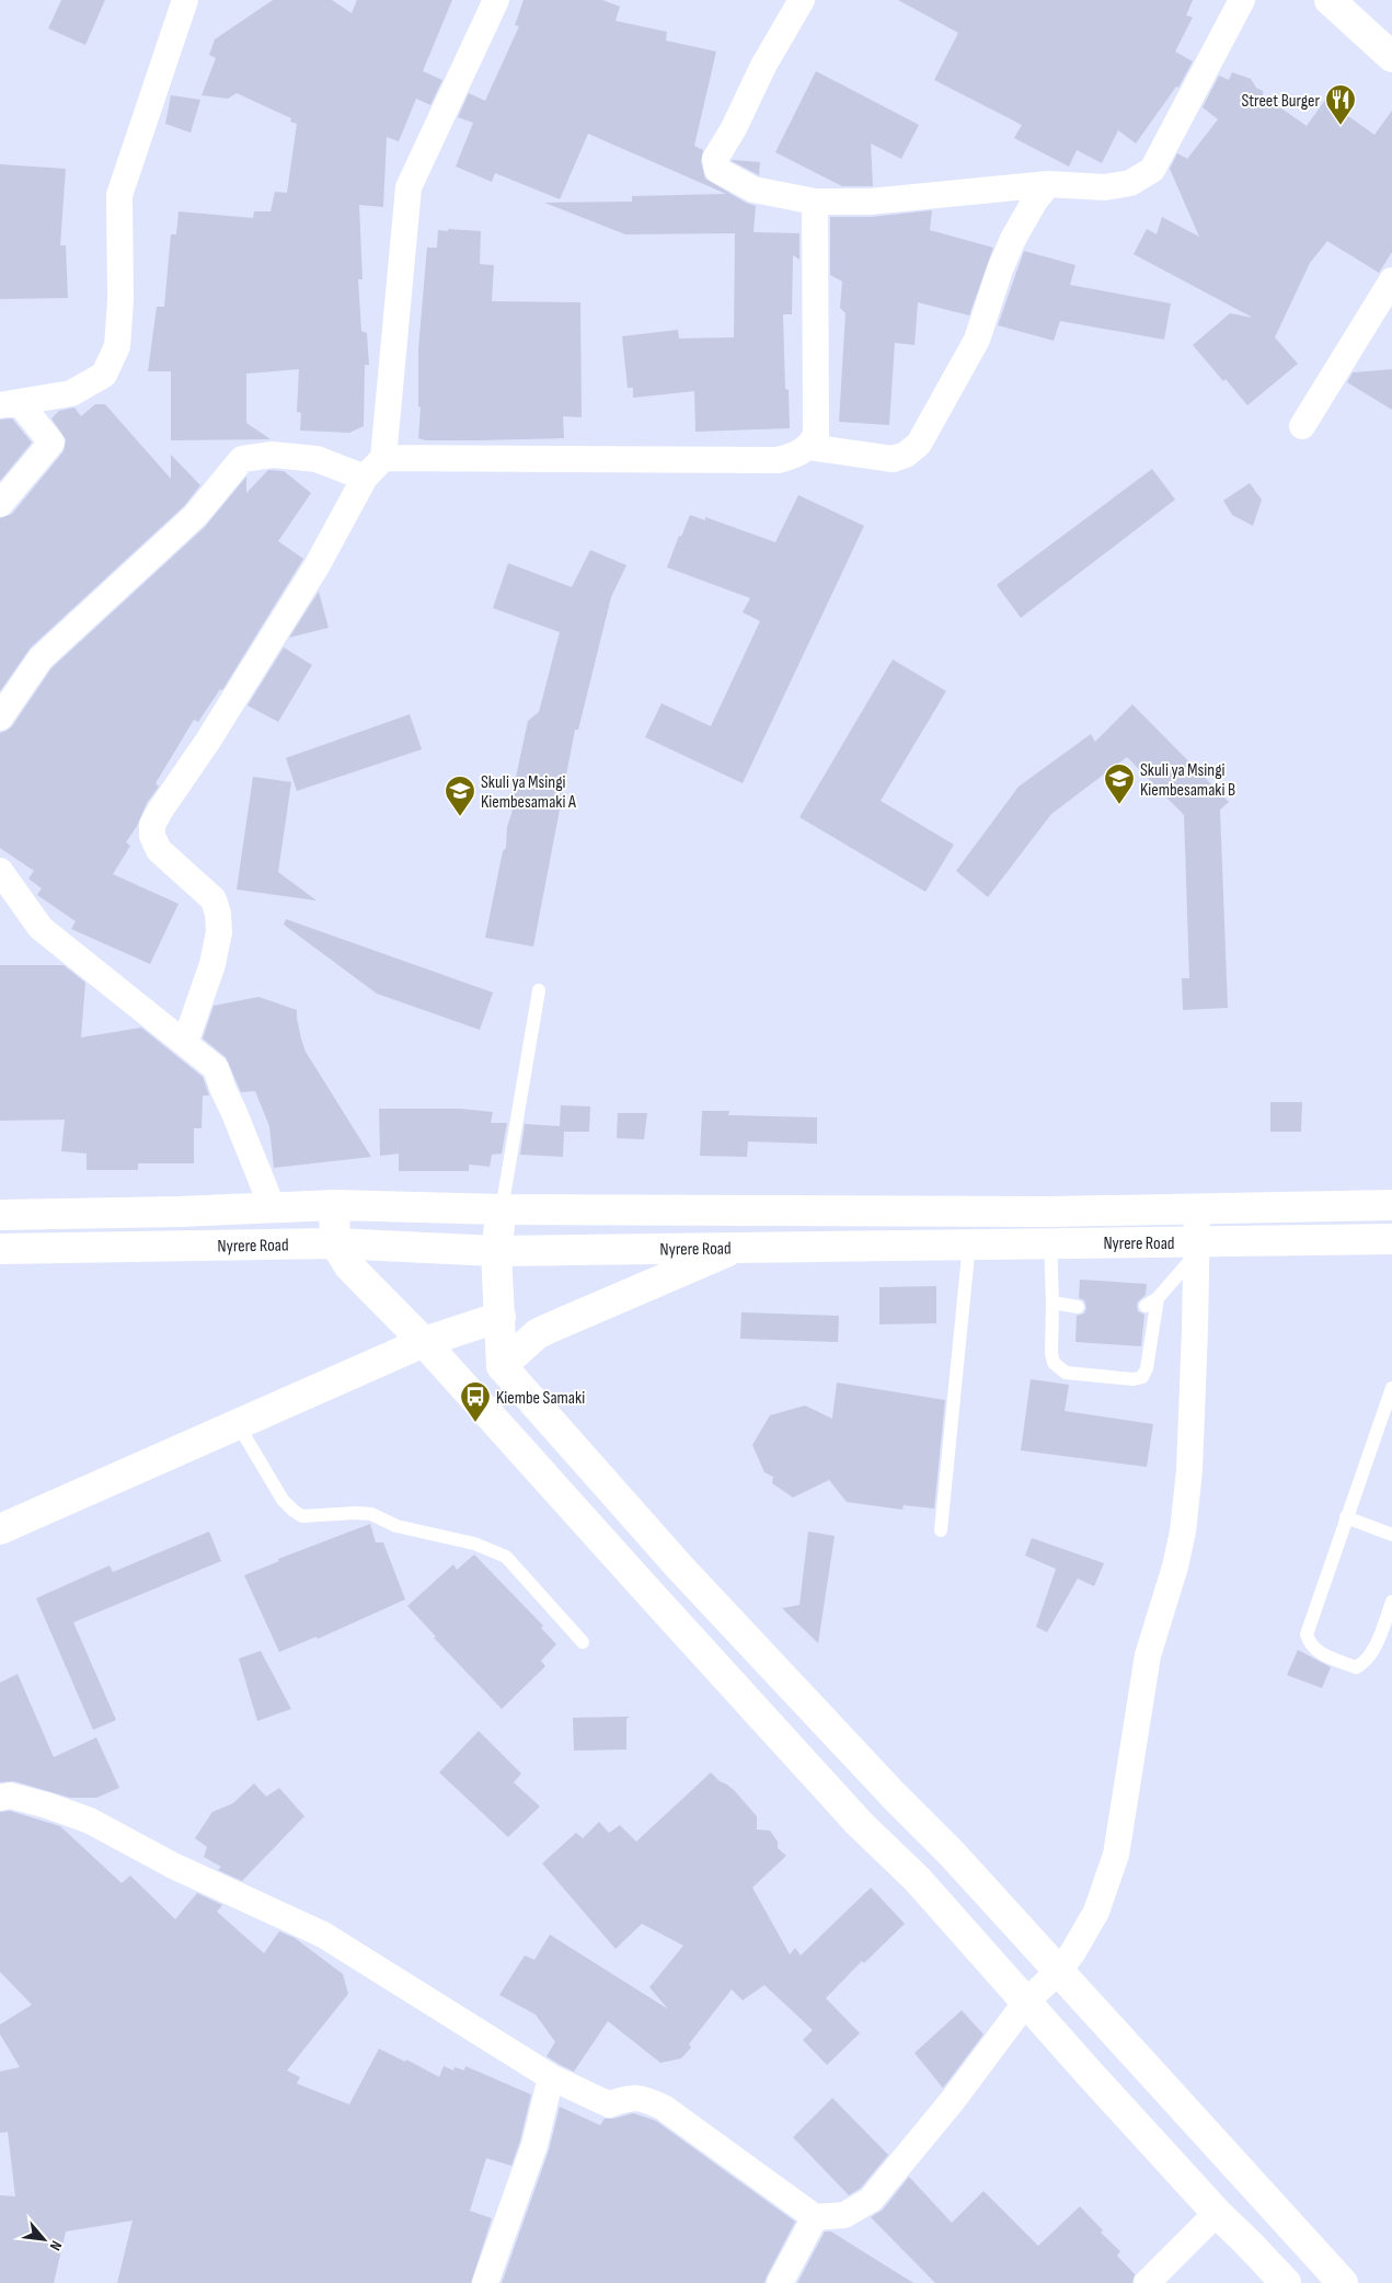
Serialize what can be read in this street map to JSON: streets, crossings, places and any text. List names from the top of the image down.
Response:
{
  "streets": {
    "main road": ["Nyrere Road"]
  },
  "places": {
    "restaurant": ["Street Burger"],
    "school or university": ["Skuli ya Msingi Kiembesamaki B", "Skuli ya Msingi Kiembesamaki A"],
    "bus stop": ["Kiembe Samaki"]
  },
  "north": "bottom right"
}
